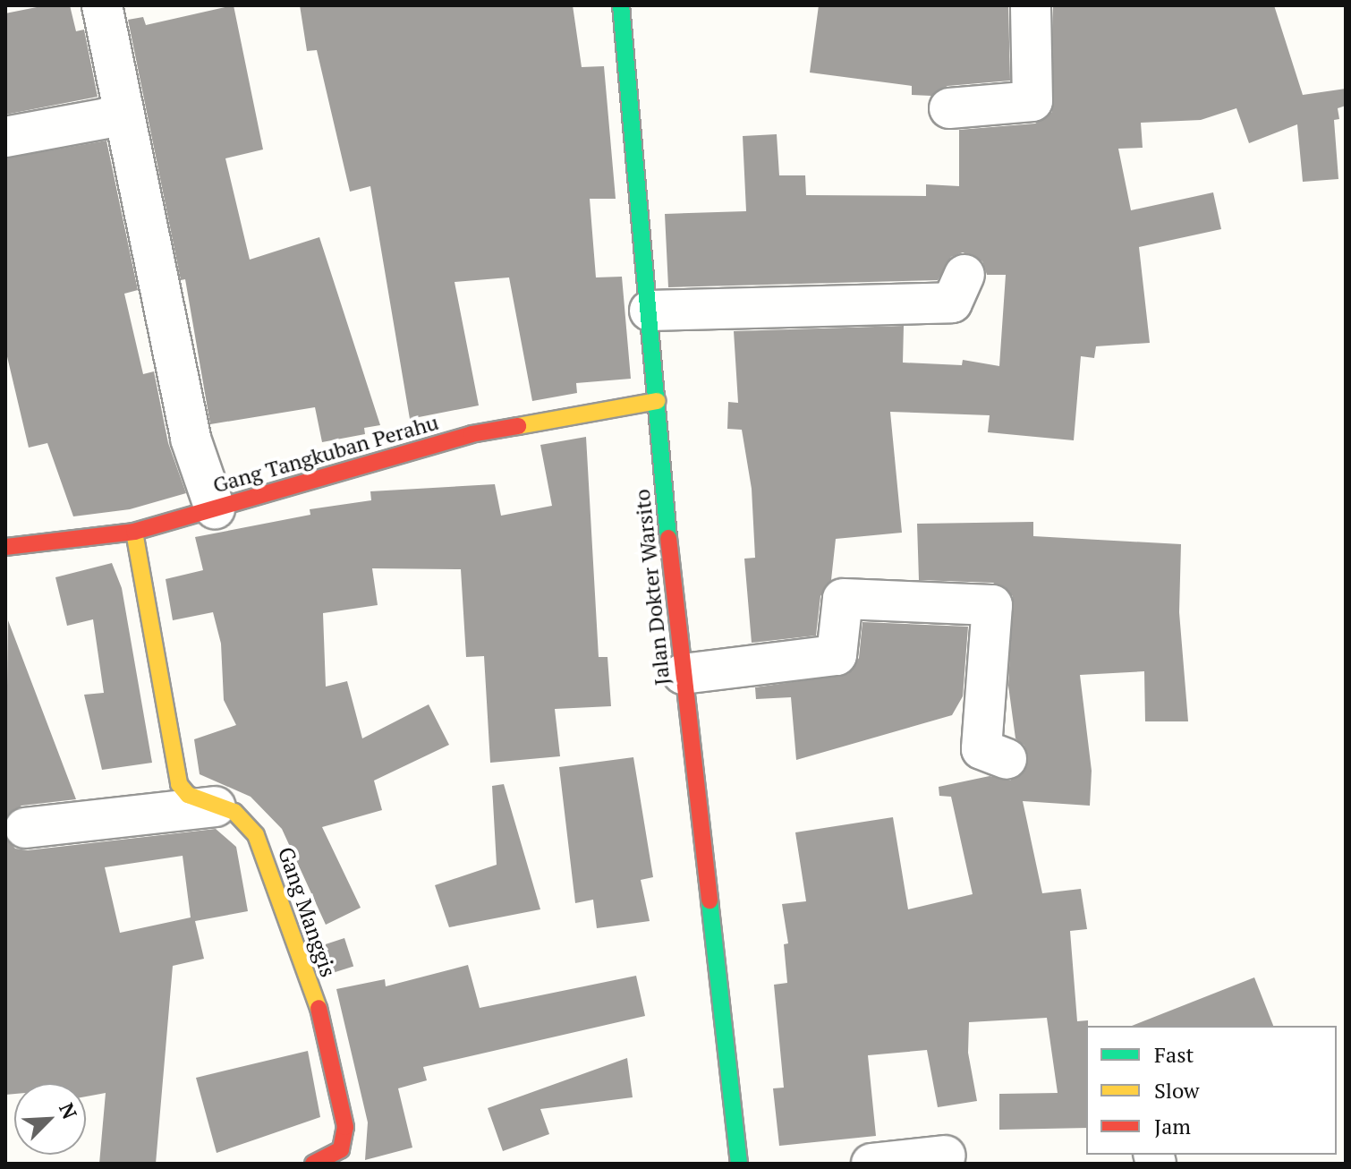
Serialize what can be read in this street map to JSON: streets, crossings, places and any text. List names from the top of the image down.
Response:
{
  "streets": {
    "street": ["Gang Tangkuban Perahu", "Jalan Dokter Warsito", "Gang Manggis"]
  },
  "crossings": [
    ["Gang Tangkuban Perahu", "Jalan Dokter Warsito"],
    ["Gang Tangkuban Perahu", "Gang Manggis"]
  ],
  "legend": ["Fast", "Slow", "Jam"],
  "north": "top right"
}
